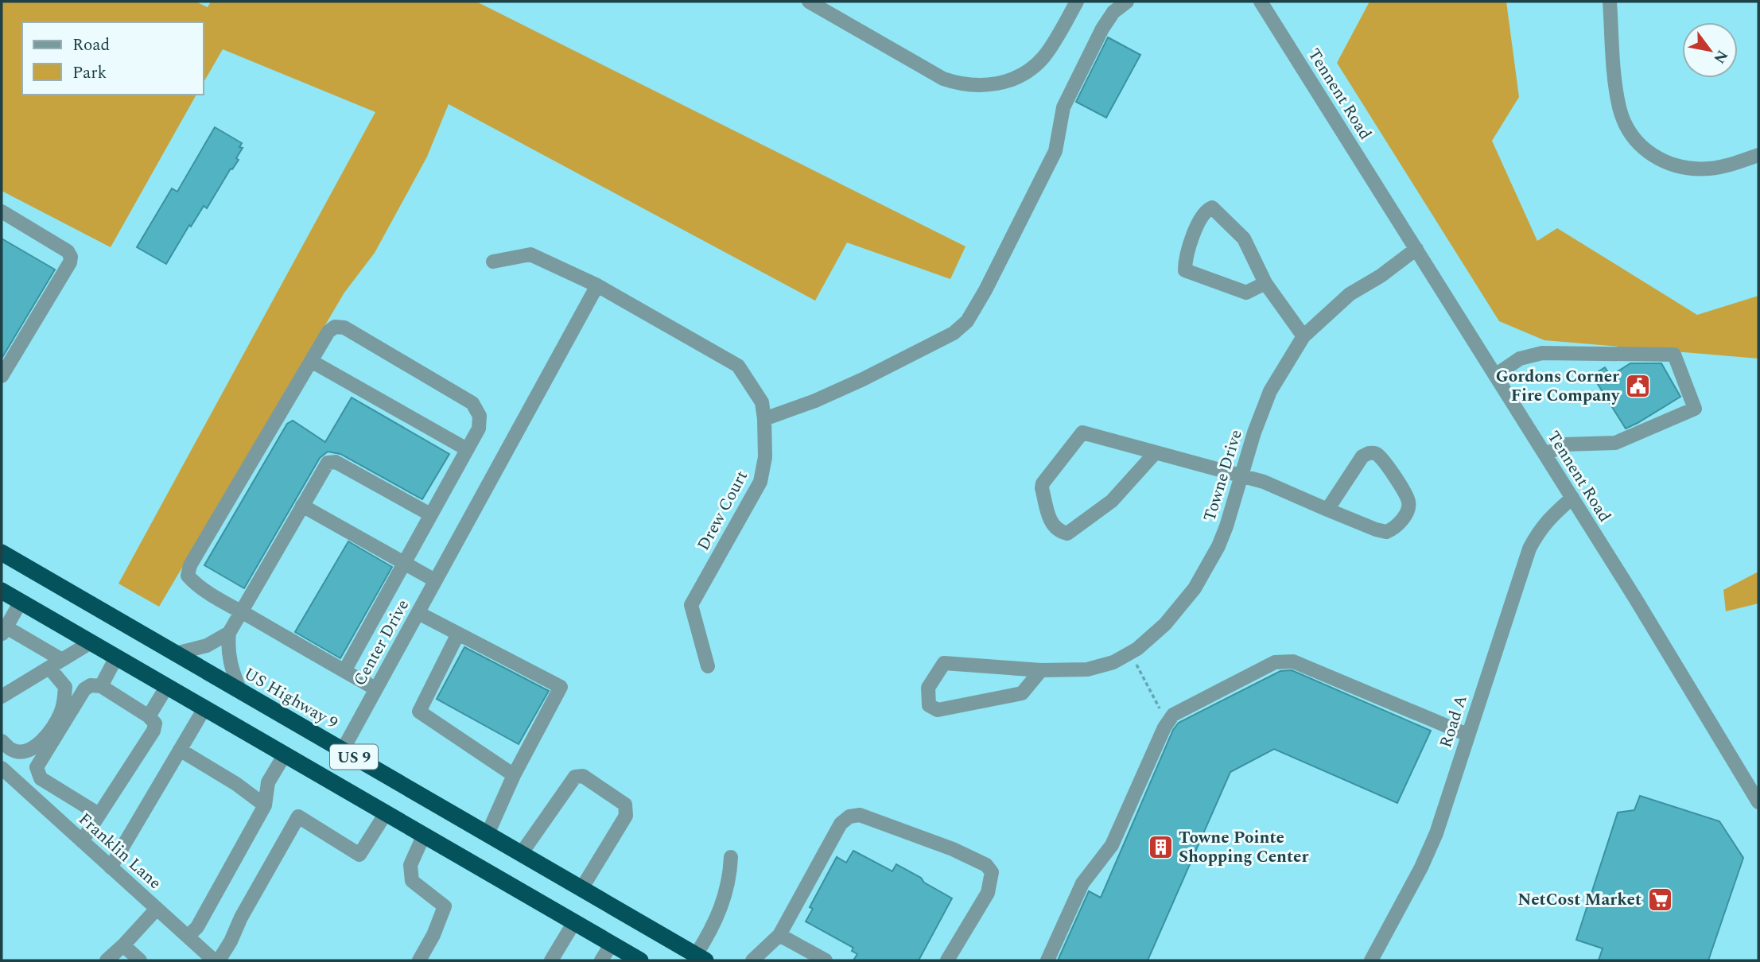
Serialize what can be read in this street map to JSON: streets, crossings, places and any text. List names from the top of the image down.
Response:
{
  "streets": {
    "highway": ["US Highway 9", "US 9"],
    "street": [
      "Tennent Road",
      "Towne Drive",
      "Drew Court",
      "Center Drive",
      "Road A",
      "Franklin Lane"
    ]
  },
  "crossings": [
    ["Tennent Road", "Towne Drive"],
    ["Tennent Road", "Road A"],
    ["Drew Court", "Center Drive"],
    ["Center Drive", "US Highway 9"]
  ],
  "places": {
    "public building": ["Gordons Corner Fire Company"],
    "building": ["Towne Pointe Shopping Center"],
    "supermarket": ["NetCost Market"]
  },
  "legend": ["Road", "Park"],
  "north": "bottom right"
}
